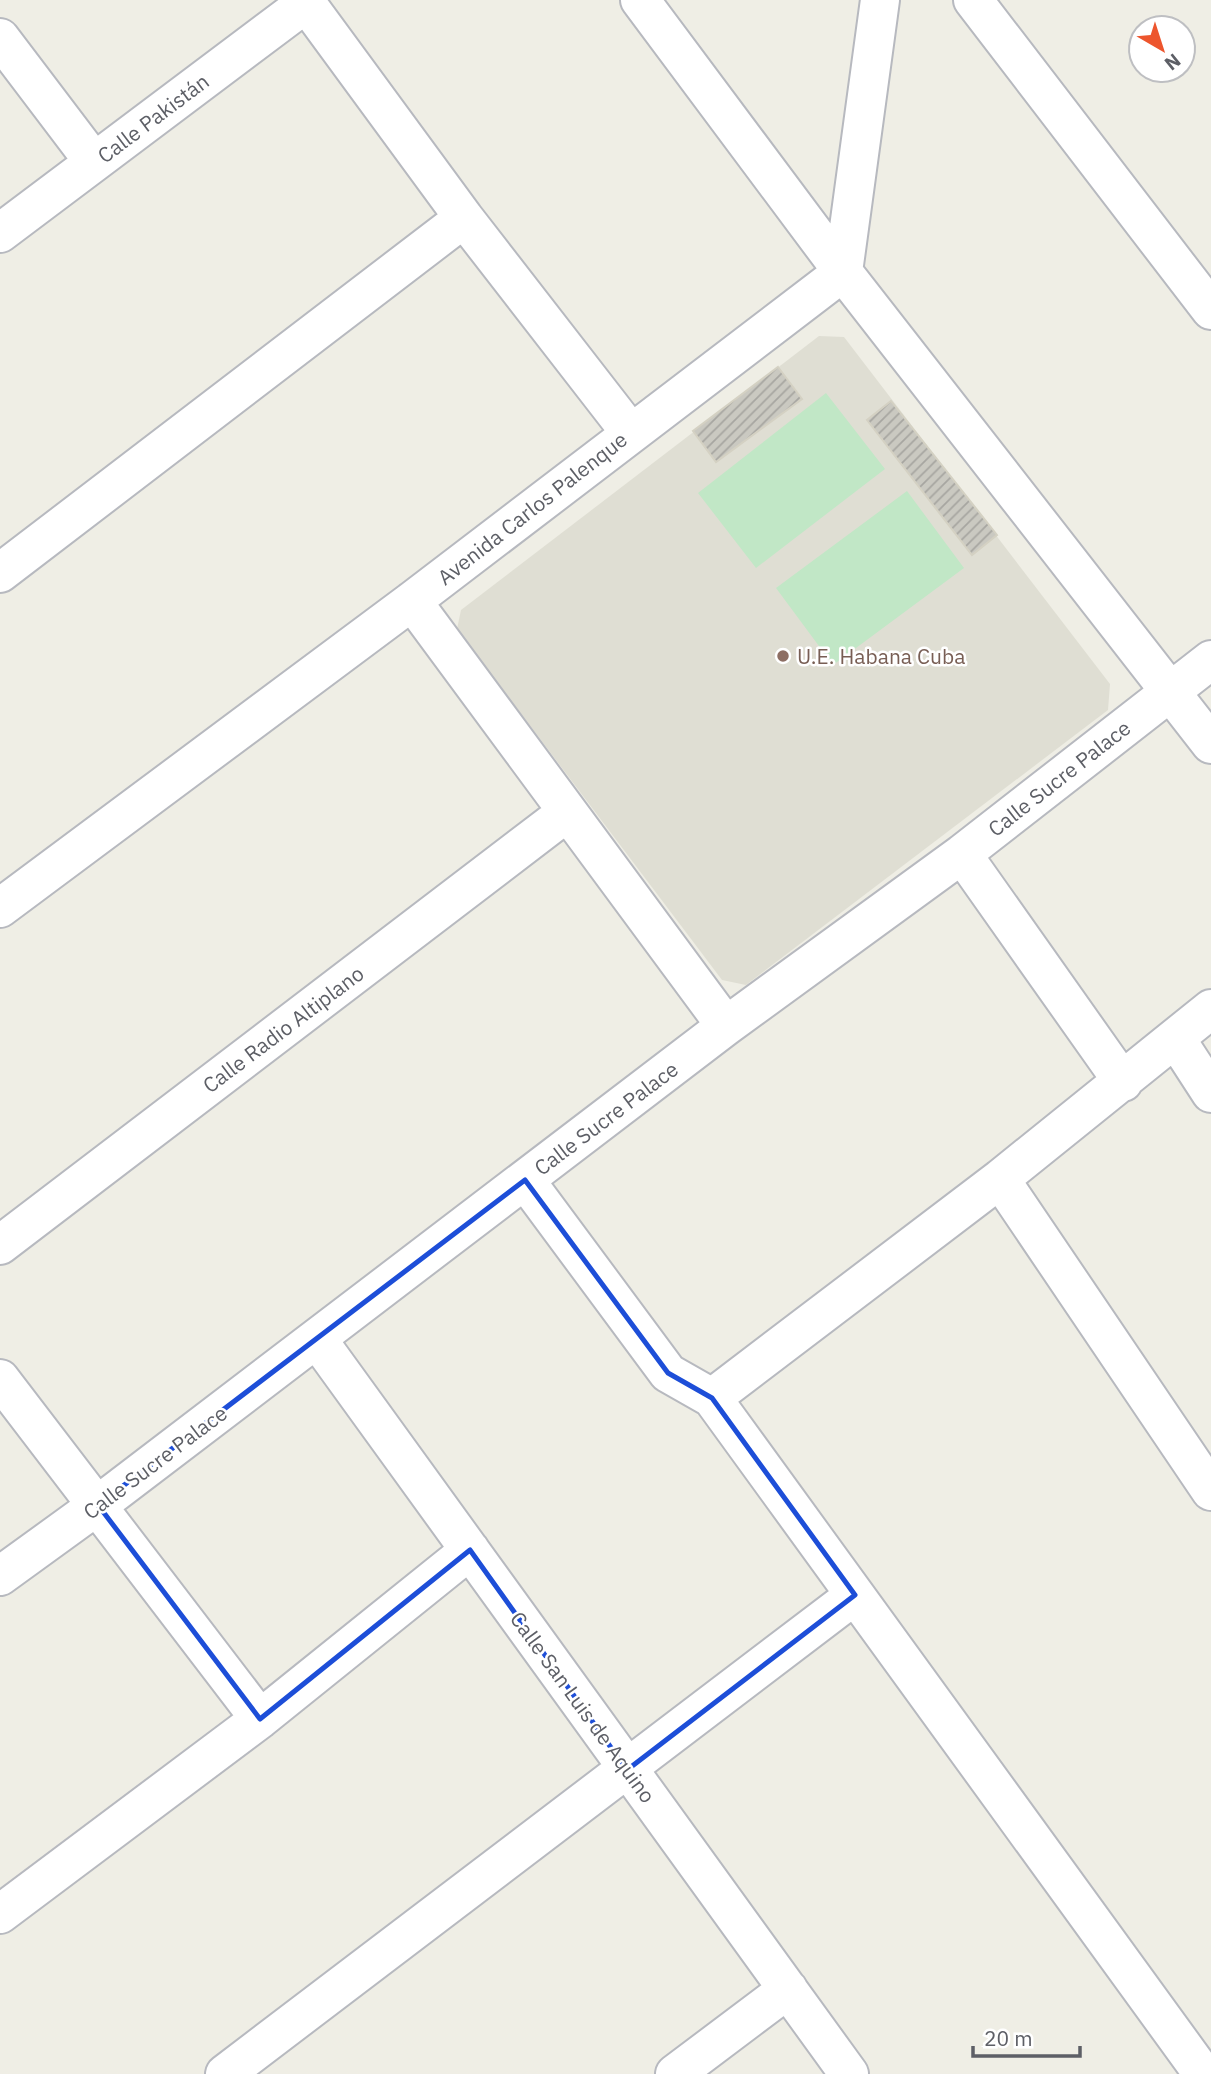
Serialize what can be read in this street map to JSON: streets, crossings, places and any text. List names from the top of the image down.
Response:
{
  "streets": {
    "street": [
      "Calle Pakistán",
      "Avenida Carlos Palenque",
      "Calle Sucre Palace",
      "Calle Radio Altiplano",
      "Calle San Luis de Aquino"
    ]
  },
  "crossings": [
    ["Calle Sucre Palace", "Calle San Luis de Aquino"]
  ],
  "places": ["U.E. Habana Cuba"],
  "scale_bar": "20 m",
  "north": "bottom right"
}
